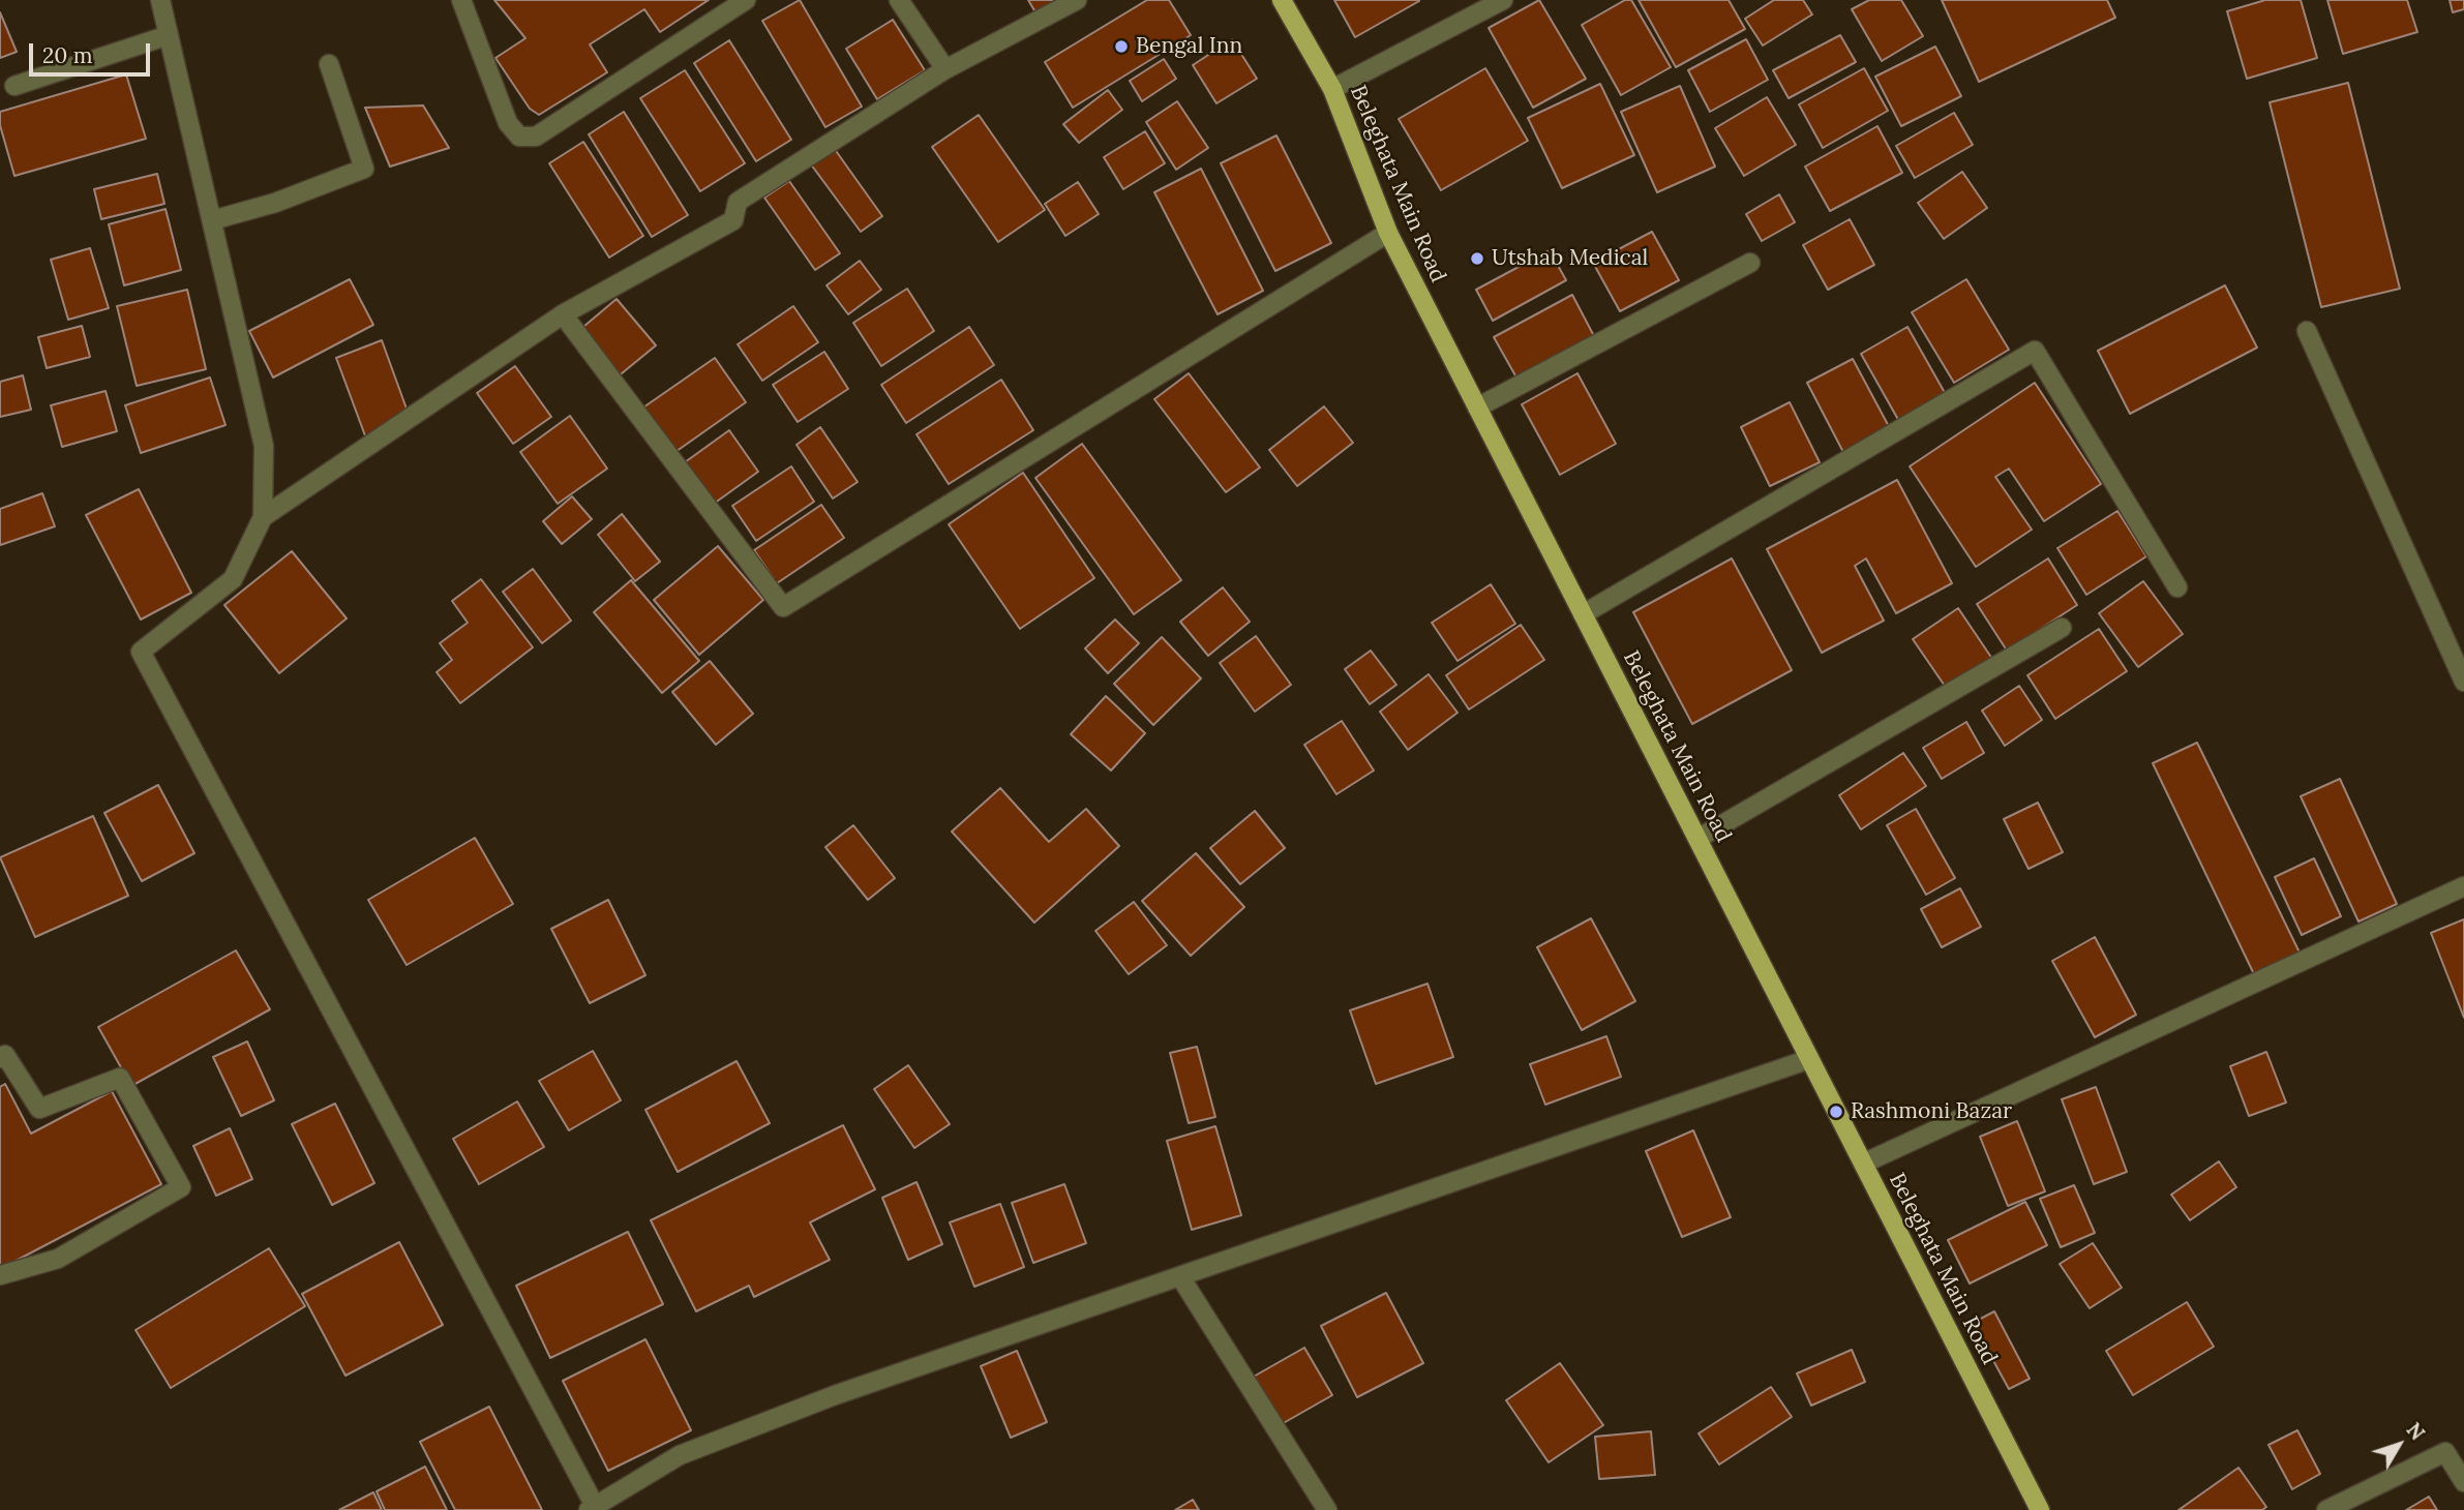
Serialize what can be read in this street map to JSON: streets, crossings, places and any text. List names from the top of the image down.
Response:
{
  "streets": {
    "main road": ["Beleghata Main Road"]
  },
  "places": ["Bengal Inn", "Utshab Medical", "Rashmoni Bazar"],
  "scale_bar": "20 m",
  "north": "top right"
}
